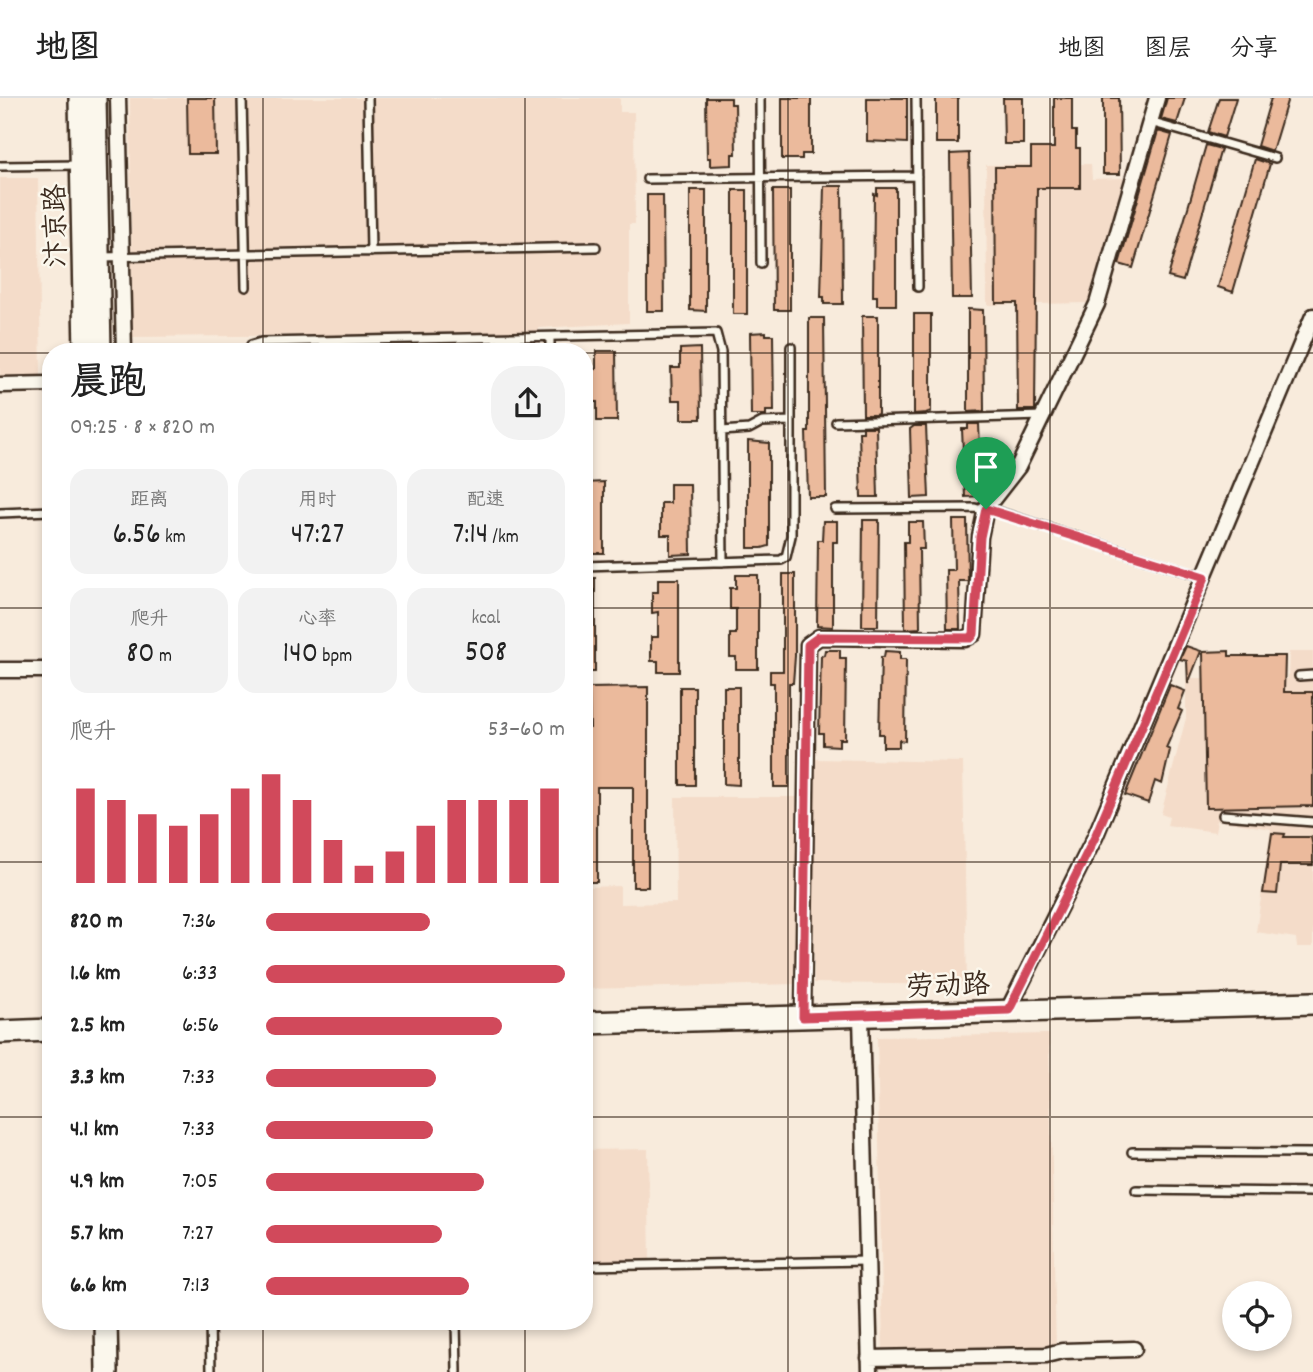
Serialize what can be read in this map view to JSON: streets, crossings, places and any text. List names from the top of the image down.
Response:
{
  "streets": {
    "street": ["汴京路", "劳动路"]
  },
  "page": {
    "header": "地图",
    "nav": ["地图", "图层", "分享"],
    "heading": ["晨跑", "09:25 · 8 × 820 m"],
    "stats": [
      ["距离", "6.56 km"],
      ["用时", "47:27"],
      ["配速", "7:14 /km"],
      ["爬升", "80 m"],
      ["心率", "140 bpm"],
      ["kcal", "508"]
    ],
    "chart": ["爬升", "53–60 m"],
    "list": [
      {
        "name": "820 m",
        "note": "7:36"
      },
      {
        "name": "1.6 km",
        "note": "6:33"
      },
      {
        "name": "2.5 km",
        "note": "6:56"
      },
      {
        "name": "3.3 km",
        "note": "7:33"
      },
      {
        "name": "4.1 km",
        "note": "7:33"
      },
      {
        "name": "4.9 km",
        "note": "7:05"
      },
      {
        "name": "5.7 km",
        "note": "7:27"
      },
      {
        "name": "6.6 km",
        "note": "7:13"
      }
    ]
  }
}
